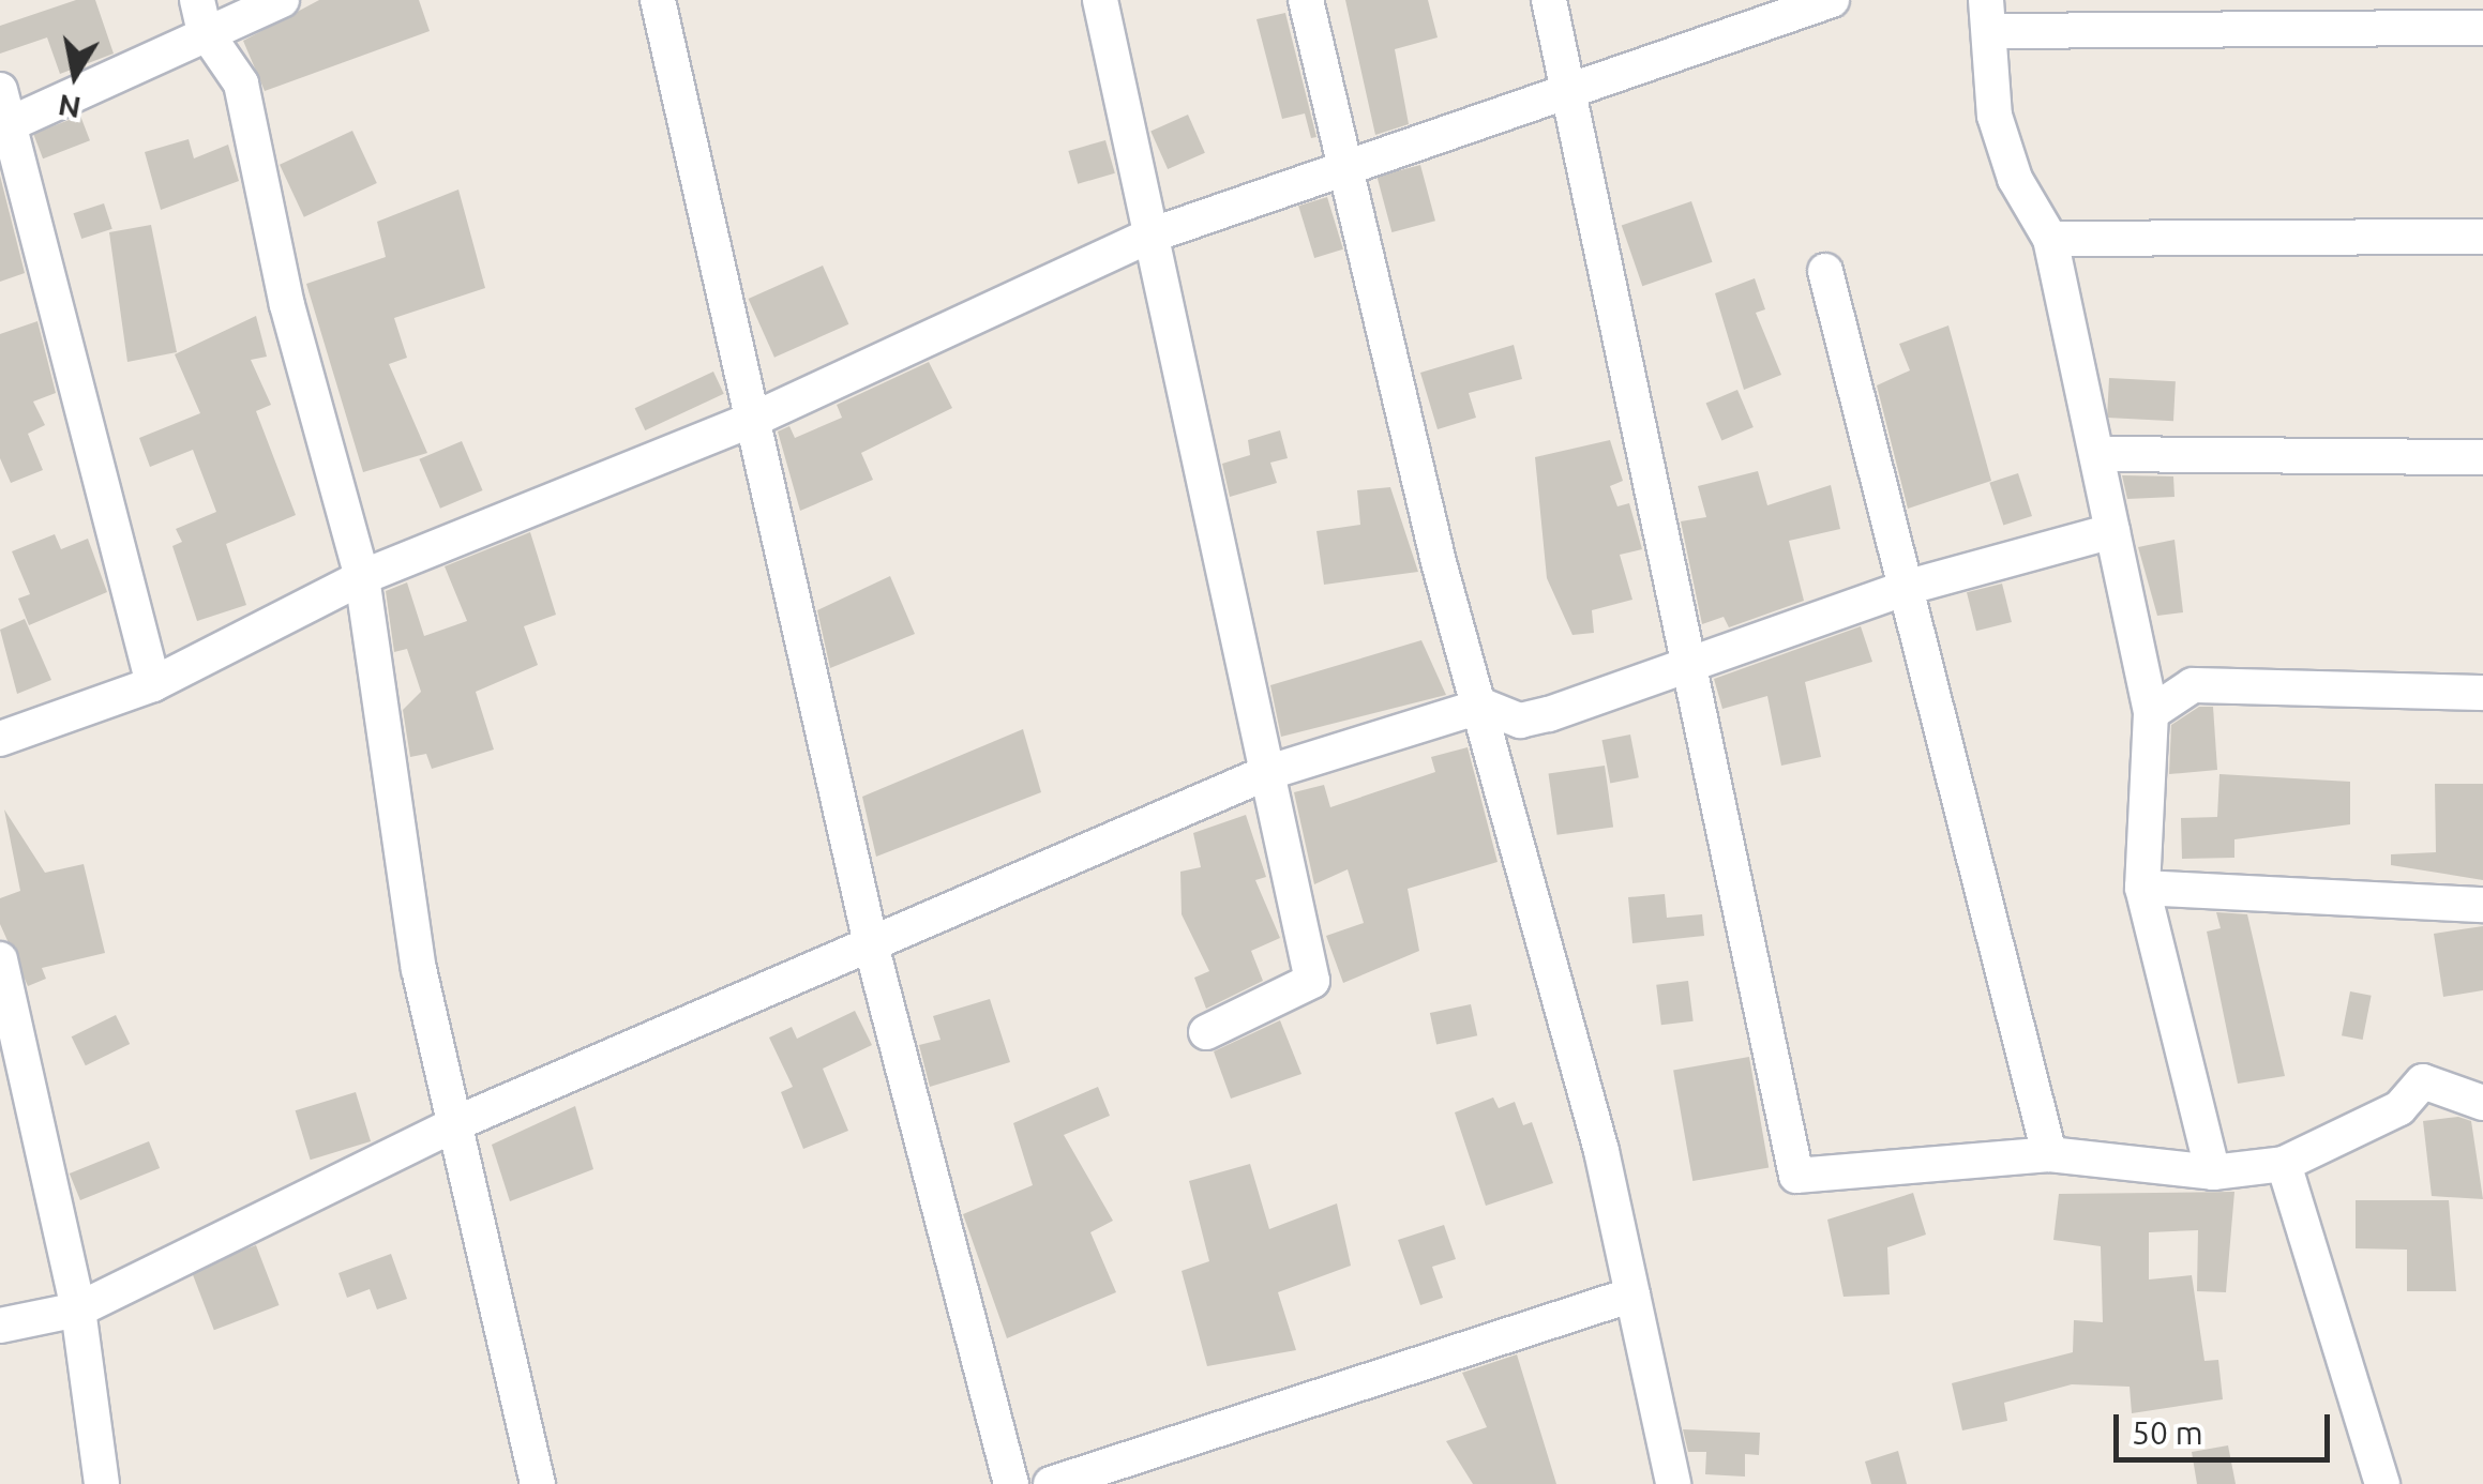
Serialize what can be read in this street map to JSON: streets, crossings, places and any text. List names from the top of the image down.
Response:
{
  "scale_bar": "50 m",
  "north": "bottom"
}
